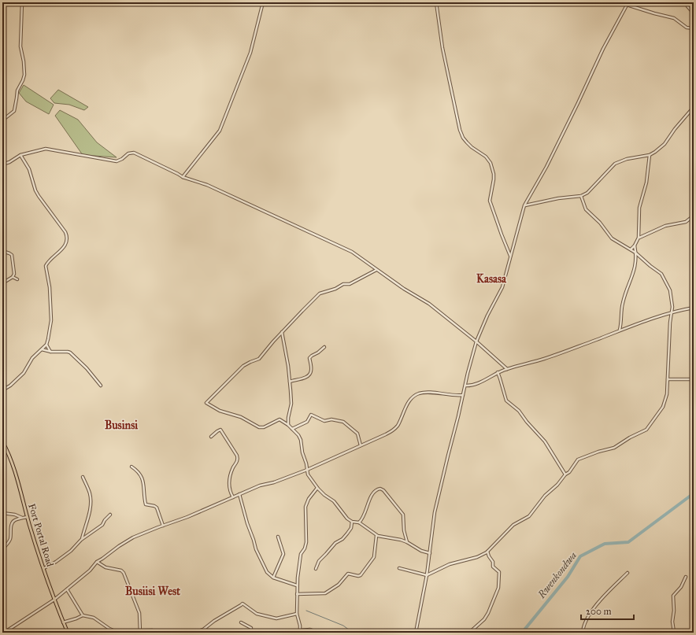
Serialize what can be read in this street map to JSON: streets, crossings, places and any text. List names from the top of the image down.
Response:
{
  "streets": {
    "main road": ["Fort Portal Road"]
  },
  "districts": ["Kasasa", "Businsi", "Busiisi West"],
  "water": ["Rwenkondwa"],
  "scale_bar": "200 m"
}
